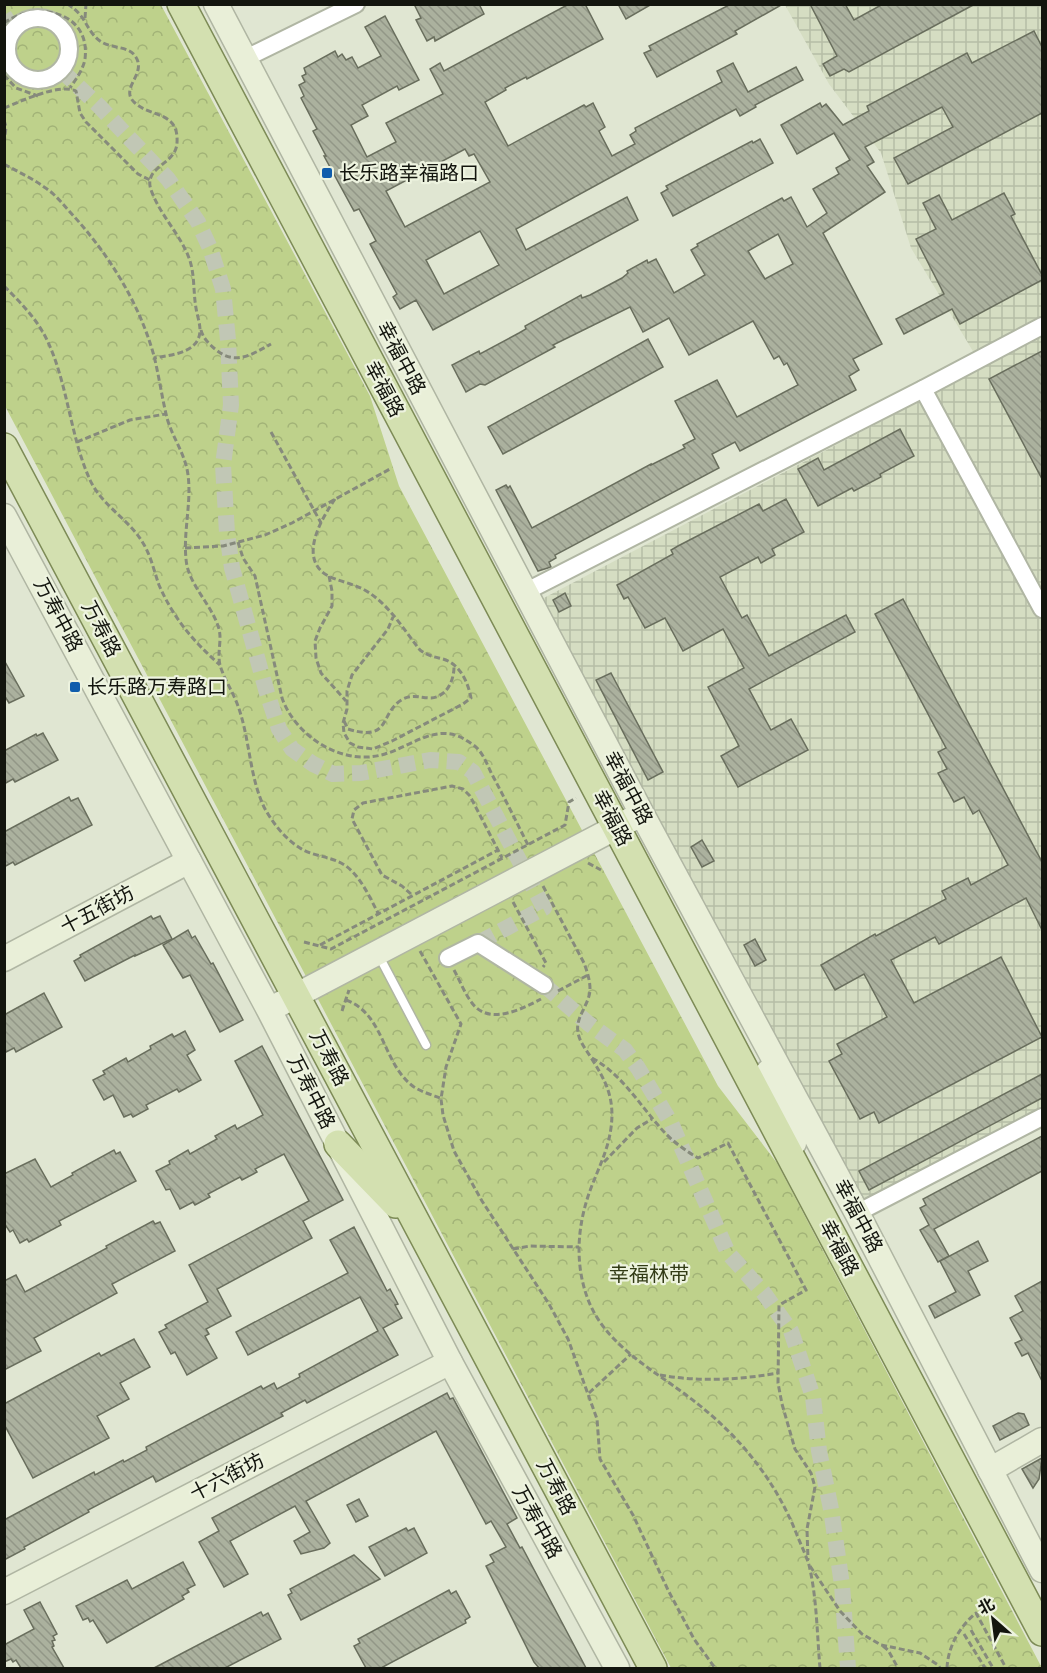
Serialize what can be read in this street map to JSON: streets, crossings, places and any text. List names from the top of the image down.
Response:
{
  "streets": {
    "main road": [
      "幸福中路",
      "幸福路",
      "万寿中路",
      "万寿路",
      "十五街坊",
      "十六街坊"
    ]
  },
  "crossings": [
    ["万寿中路", "十五街坊"],
    ["万寿中路", "十六街坊"]
  ],
  "parks": ["幸福林带"],
  "places": {
    "transit": ["长乐路幸福路口", "长乐路万寿路口"]
  },
  "north": "top left"
}
